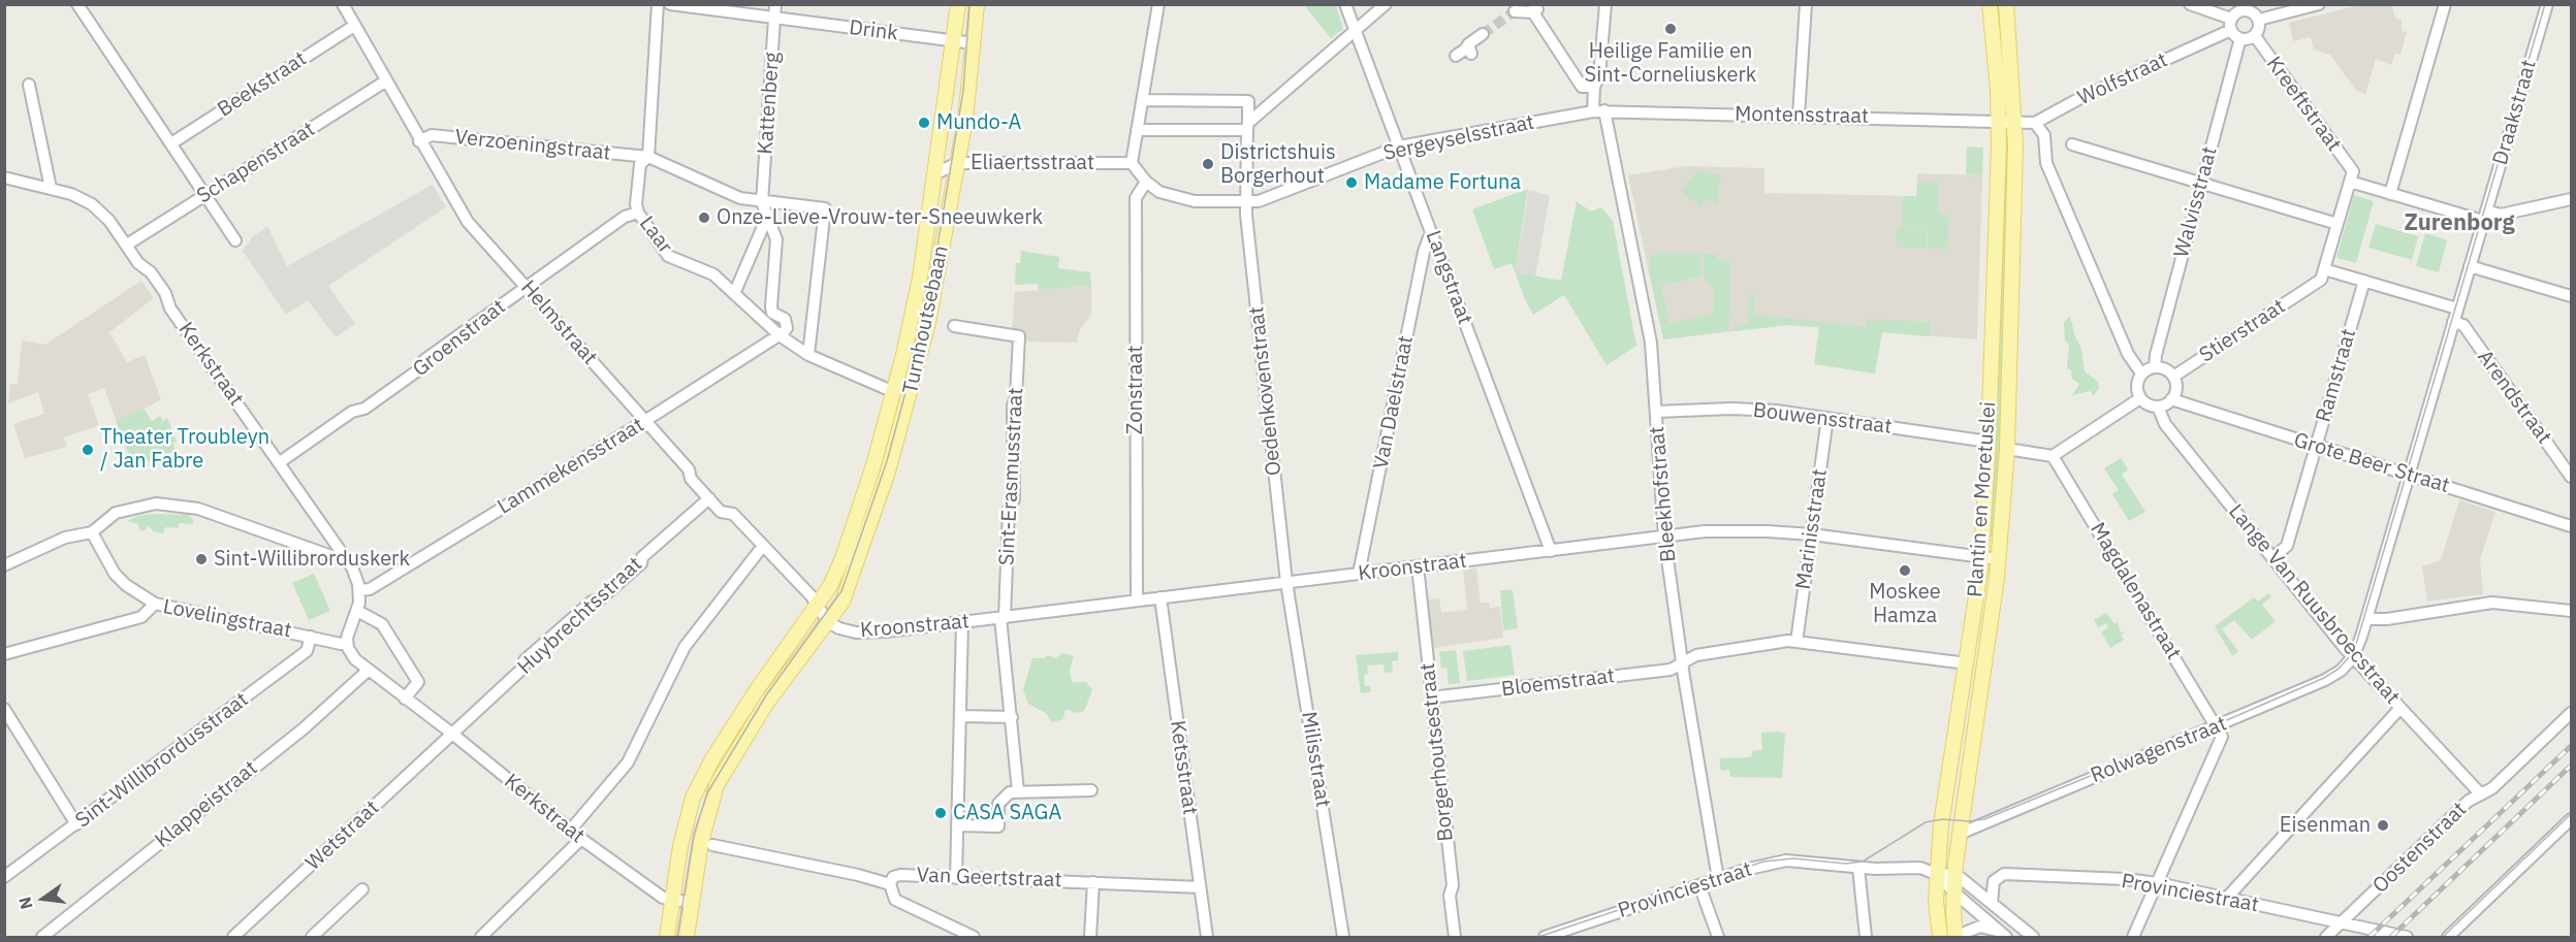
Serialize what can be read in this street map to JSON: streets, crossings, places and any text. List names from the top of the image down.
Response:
{
  "streets": {
    "main road": ["Turnhoutsebaan", "Plantin en Moretuslei"],
    "street": [
      "Drink",
      "Wolfstraat",
      "Beekstraat",
      "Kattenberg",
      "Kreeftstraat",
      "Draakstraat",
      "Montensstraat",
      "Sergeyselsstraat",
      "Verzoeningstraat",
      "Schapenstraat",
      "Eliaertsstraat",
      "Walvisstraat",
      "Laar",
      "Langstraat",
      "Helmstraat",
      "Stierstraat",
      "Groenstraat",
      "Kerkstraat",
      "Ramstraat",
      "Zonstraat",
      "Oedenkovenstraat",
      "Arendstraat",
      "Van Daelstraat",
      "Bouwensstraat",
      "Grote Beer Straat",
      "Lammekensstraat",
      "Sint-Erasmusstraat",
      "Bleekhofstraat",
      "Marinisstraat",
      "Kroonstraat",
      "Magdalenastraat",
      "Lange Van Ruusbroecstraat",
      "Huybrechtsstraat",
      "Lovelingstraat",
      "Bloemstraat",
      "Rolwagenstraat",
      "Borgerhoutsestraat",
      "Milisstraat",
      "Sint-Willibrordusstraat",
      "Ketsstraat",
      "Klappeistraat",
      "Wetstraat",
      "Oostenstraat",
      "Van Geertstraat",
      "Provinciestraat"
    ]
  },
  "crossings": [
    ["Drink", "Kattenberg"],
    ["Drink", "Turnhoutsebaan"],
    ["Wolfstraat", "Kreeftstraat"],
    ["Wolfstraat", "Walvisstraat"],
    ["Wolfstraat", "Plantin en Moretuslei"],
    ["Beekstraat", "Helmstraat"],
    ["Kreeftstraat", "Walvisstraat"],
    ["Draakstraat", "Arendstraat"],
    ["Draakstraat", "Grote Beer Straat"],
    ["Draakstraat", "Lange Van Ruusbroecstraat"],
    ["Draakstraat", "Rolwagenstraat"],
    ["Montensstraat", "Sergeyselsstraat"],
    ["Montensstraat", "Bleekhofstraat"],
    ["Montensstraat", "Plantin en Moretuslei"],
    ["Sergeyselsstraat", "Langstraat"],
    ["Sergeyselsstraat", "Zonstraat"],
    ["Sergeyselsstraat", "Oedenkovenstraat"],
    ["Sergeyselsstraat", "Bleekhofstraat"],
    ["Verzoeningstraat", "Laar"],
    ["Verzoeningstraat", "Helmstraat"],
    ["Schapenstraat", "Helmstraat"],
    ["Schapenstraat", "Kerkstraat"],
    ["Eliaertsstraat", "Turnhoutsebaan"],
    ["Walvisstraat", "Stierstraat"],
    ["Walvisstraat", "Grote Beer Straat"],
    ["Walvisstraat", "Lange Van Ruusbroecstraat"],
    ["Laar", "Turnhoutsebaan"],
    ["Laar", "Groenstraat"],
    ["Laar", "Lammekensstraat"],
    ["Langstraat", "Van Daelstraat"],
    ["Langstraat", "Kroonstraat"],
    ["Turnhoutsebaan", "Helmstraat"],
    ["Turnhoutsebaan", "Kerkstraat"],
    ["Turnhoutsebaan", "Kroonstraat"],
    ["Helmstraat", "Groenstraat"],
    ["Helmstraat", "Lammekensstraat"],
    ["Helmstraat", "Huybrechtsstraat"],
    ["Stierstraat", "Grote Beer Straat"],
    ["Stierstraat", "Lange Van Ruusbroecstraat"],
    ["Groenstraat", "Kerkstraat"],
    ["Kerkstraat", "Lammekensstraat"],
    ["Kerkstraat", "Huybrechtsstraat"],
    ["Kerkstraat", "Lovelingstraat"],
    ["Kerkstraat", "Klappeistraat"],
    ["Kerkstraat", "Wetstraat"],
    ["Ramstraat", "Grote Beer Straat"],
    ["Ramstraat", "Lange Van Ruusbroecstraat"],
    ["Zonstraat", "Kroonstraat"],
    ["Oedenkovenstraat", "Kroonstraat"],
    ["Oedenkovenstraat", "Milisstraat"],
    ["Van Daelstraat", "Kroonstraat"],
    ["Bouwensstraat", "Bleekhofstraat"],
    ["Bouwensstraat", "Plantin en Moretuslei"],
    ["Bouwensstraat", "Marinisstraat"],
    ["Grote Beer Straat", "Lange Van Ruusbroecstraat"],
    ["Sint-Erasmusstraat", "Kroonstraat"],
    ["Bleekhofstraat", "Kroonstraat"],
    ["Bleekhofstraat", "Bloemstraat"],
    ["Bleekhofstraat", "Provinciestraat"],
    ["Plantin en Moretuslei", "Kroonstraat"],
    ["Plantin en Moretuslei", "Bloemstraat"],
    ["Plantin en Moretuslei", "Rolwagenstraat"],
    ["Plantin en Moretuslei", "Provinciestraat"],
    ["Marinisstraat", "Kroonstraat"],
    ["Marinisstraat", "Bloemstraat"],
    ["Kroonstraat", "Borgerhoutsestraat"],
    ["Kroonstraat", "Milisstraat"],
    ["Kroonstraat", "Ketsstraat"],
    ["Magdalenastraat", "Rolwagenstraat"],
    ["Lange Van Ruusbroecstraat", "Rolwagenstraat"],
    ["Lange Van Ruusbroecstraat", "Oostenstraat"],
    ["Huybrechtsstraat", "Wetstraat"],
    ["Lovelingstraat", "Sint-Willibrordusstraat"],
    ["Bloemstraat", "Borgerhoutsestraat"],
    ["Ketsstraat", "Van Geertstraat"],
    ["Oostenstraat", "Provinciestraat"]
  ],
  "districts": ["Zurenborg"],
  "places": [
    "Heilige Familie en Sint-Corneliuskerk",
    "Mundo-A",
    "Districtshuis Borgerhout",
    "Madame Fortuna",
    "Onze-Lieve-Vrouw-ter-Sneeuwkerk",
    "Theater Troubleyn / Jan Fabre",
    "Sint-Willibrorduskerk",
    "Moskee Hamza",
    "CASA SAGA",
    "Eisenman"
  ],
  "north": "left"
}
